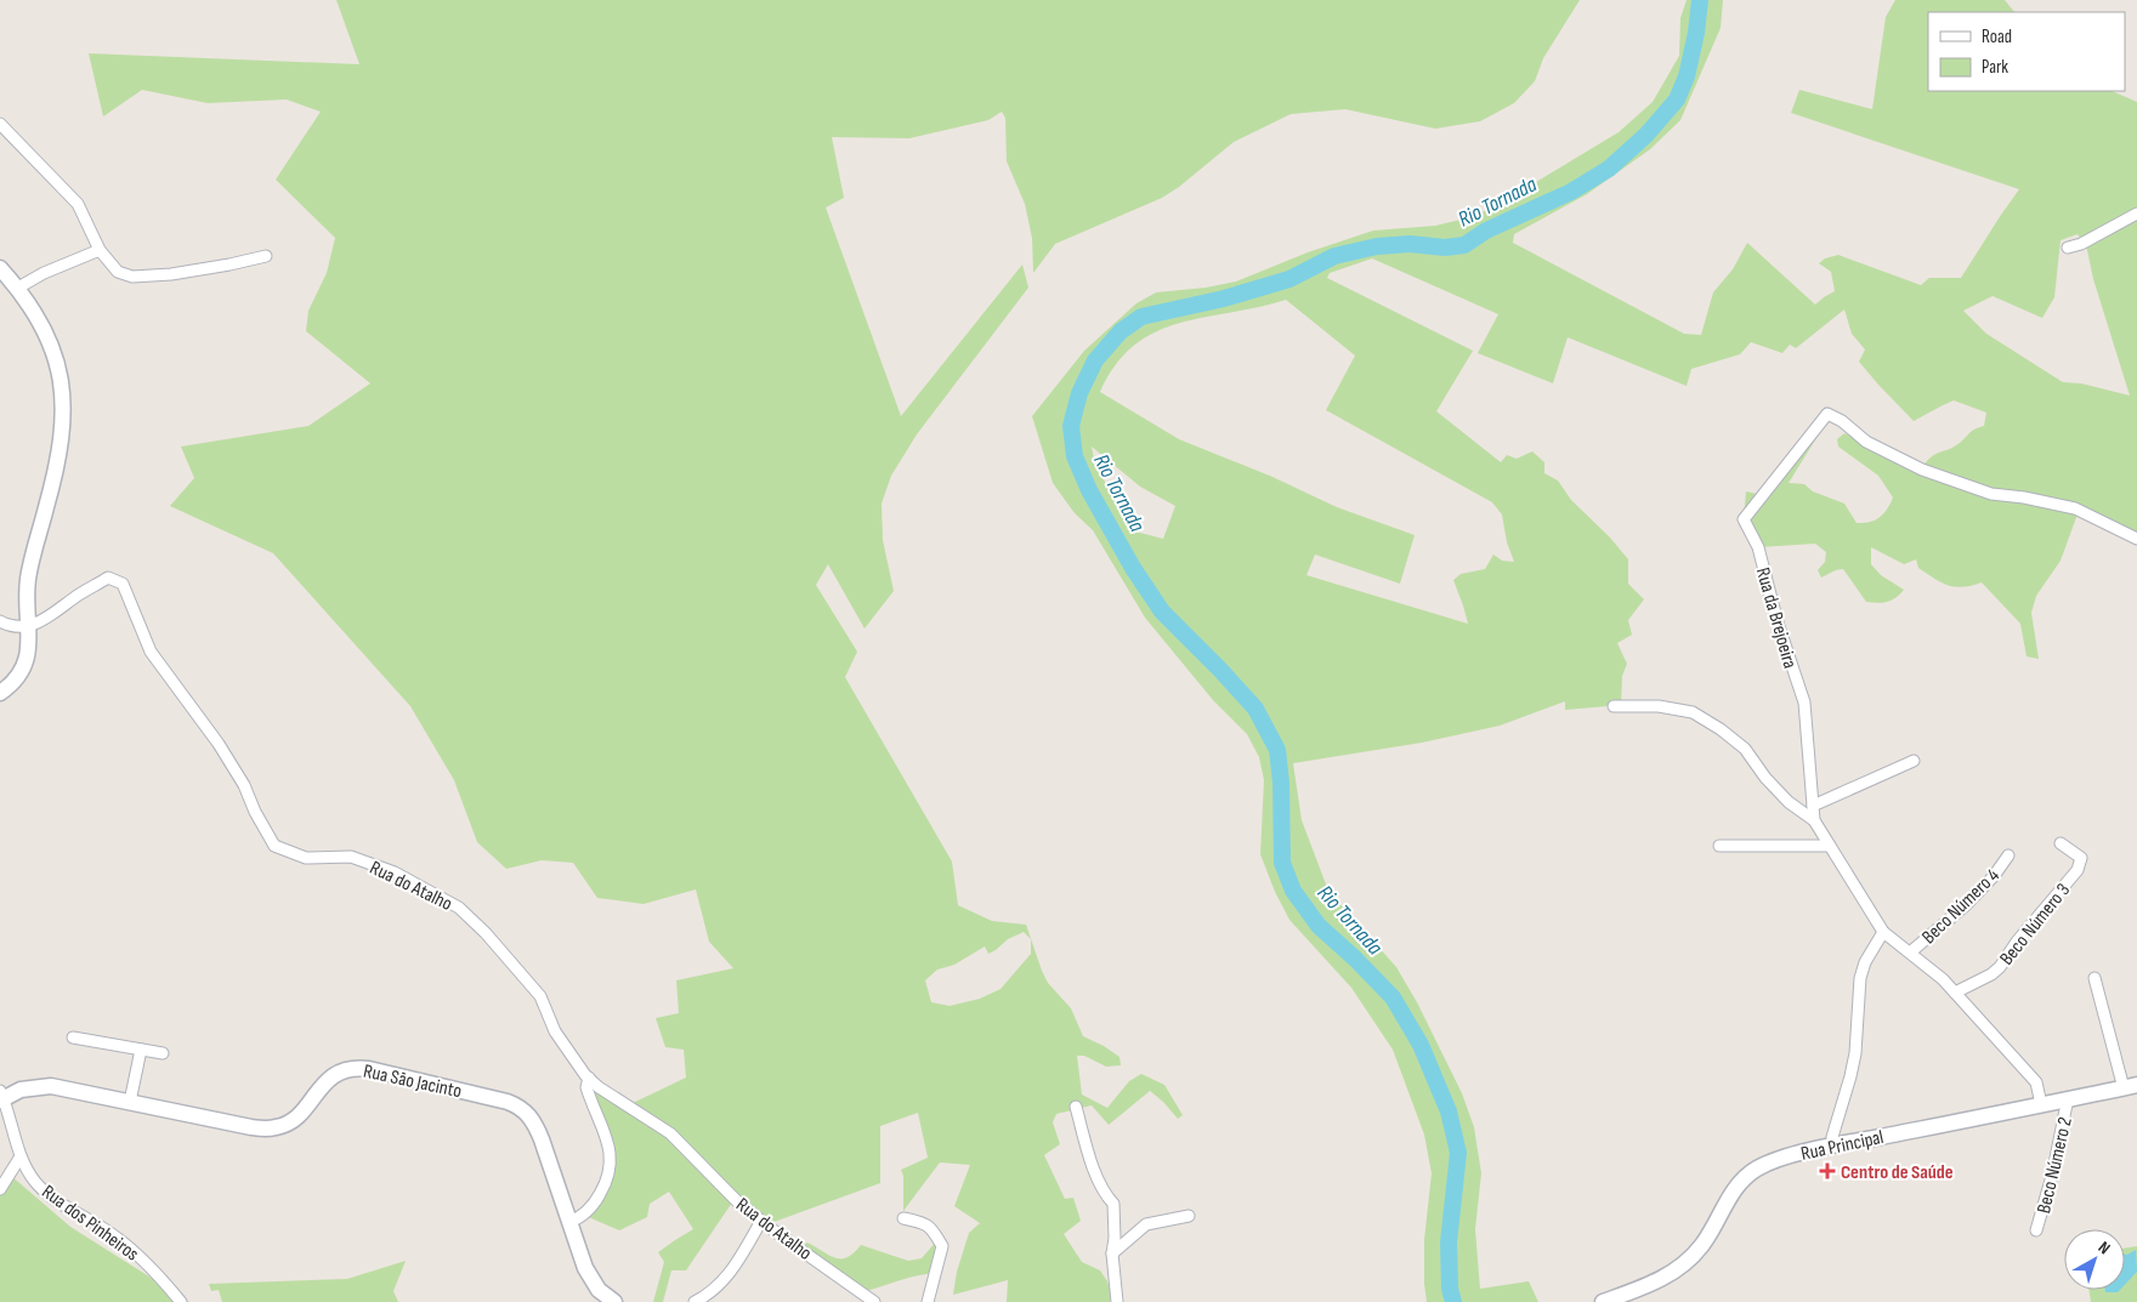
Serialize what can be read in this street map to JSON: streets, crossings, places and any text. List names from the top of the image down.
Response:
{
  "streets": {
    "main road": ["Rua São Jacinto", "Rua Principal"],
    "street": [
      "Rua da Brejoeira",
      "Rua do Atalho",
      "Beco Número 4",
      "Beco Número 3",
      "Beco Número 2",
      "Rua dos Pinheiros"
    ]
  },
  "crossings": [
    ["Rua da Brejoeira", "Beco Número 4"],
    ["Rua da Brejoeira", "Beco Número 3"],
    ["Rua da Brejoeira", "Rua Principal"],
    ["Rua São Jacinto", "Rua dos Pinheiros"],
    ["Rua Principal", "Beco Número 2"]
  ],
  "water": ["Rio Tornada"],
  "places": {
    "health": ["Centro de Saúde"]
  },
  "legend": ["Road", "Park"],
  "north": "top right"
}
